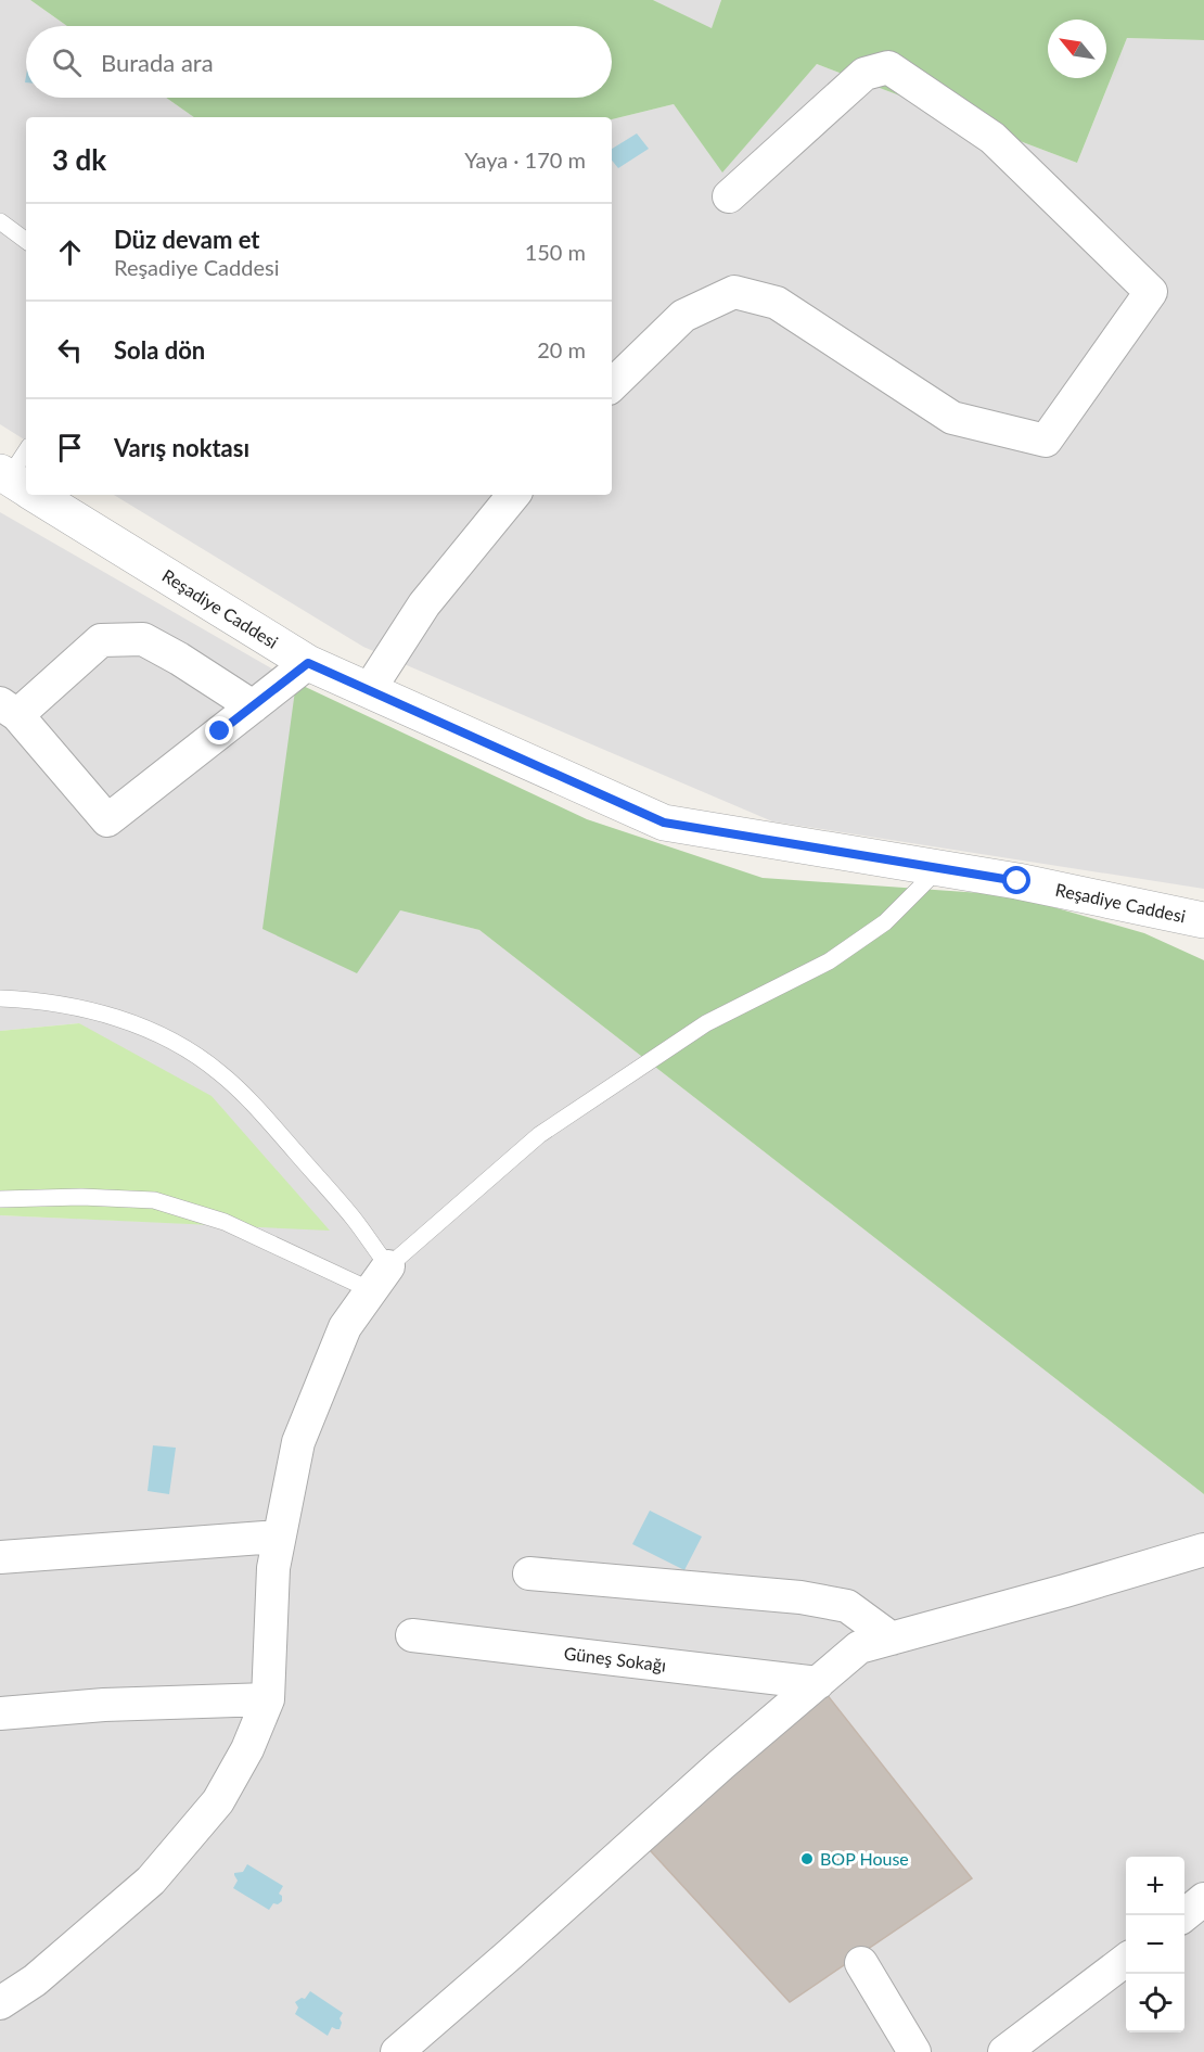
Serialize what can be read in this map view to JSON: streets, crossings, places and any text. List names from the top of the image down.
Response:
{
  "streets": {
    "street": ["Reşadiye Caddesi", "Güneş Sokağı"]
  },
  "places": ["BOP House"],
  "north": "top left",
  "page": {
    "search": "Burada ara",
    "heading": ["3 dk", "Yaya · 170 m"],
    "list": [
      ["Düz devam et", "Reşadiye Caddesi", "150 m"],
      ["Sola dön", "20 m"],
      "Varış noktası"
    ],
    "map_buttons": ["+", "−"]
  }
}
